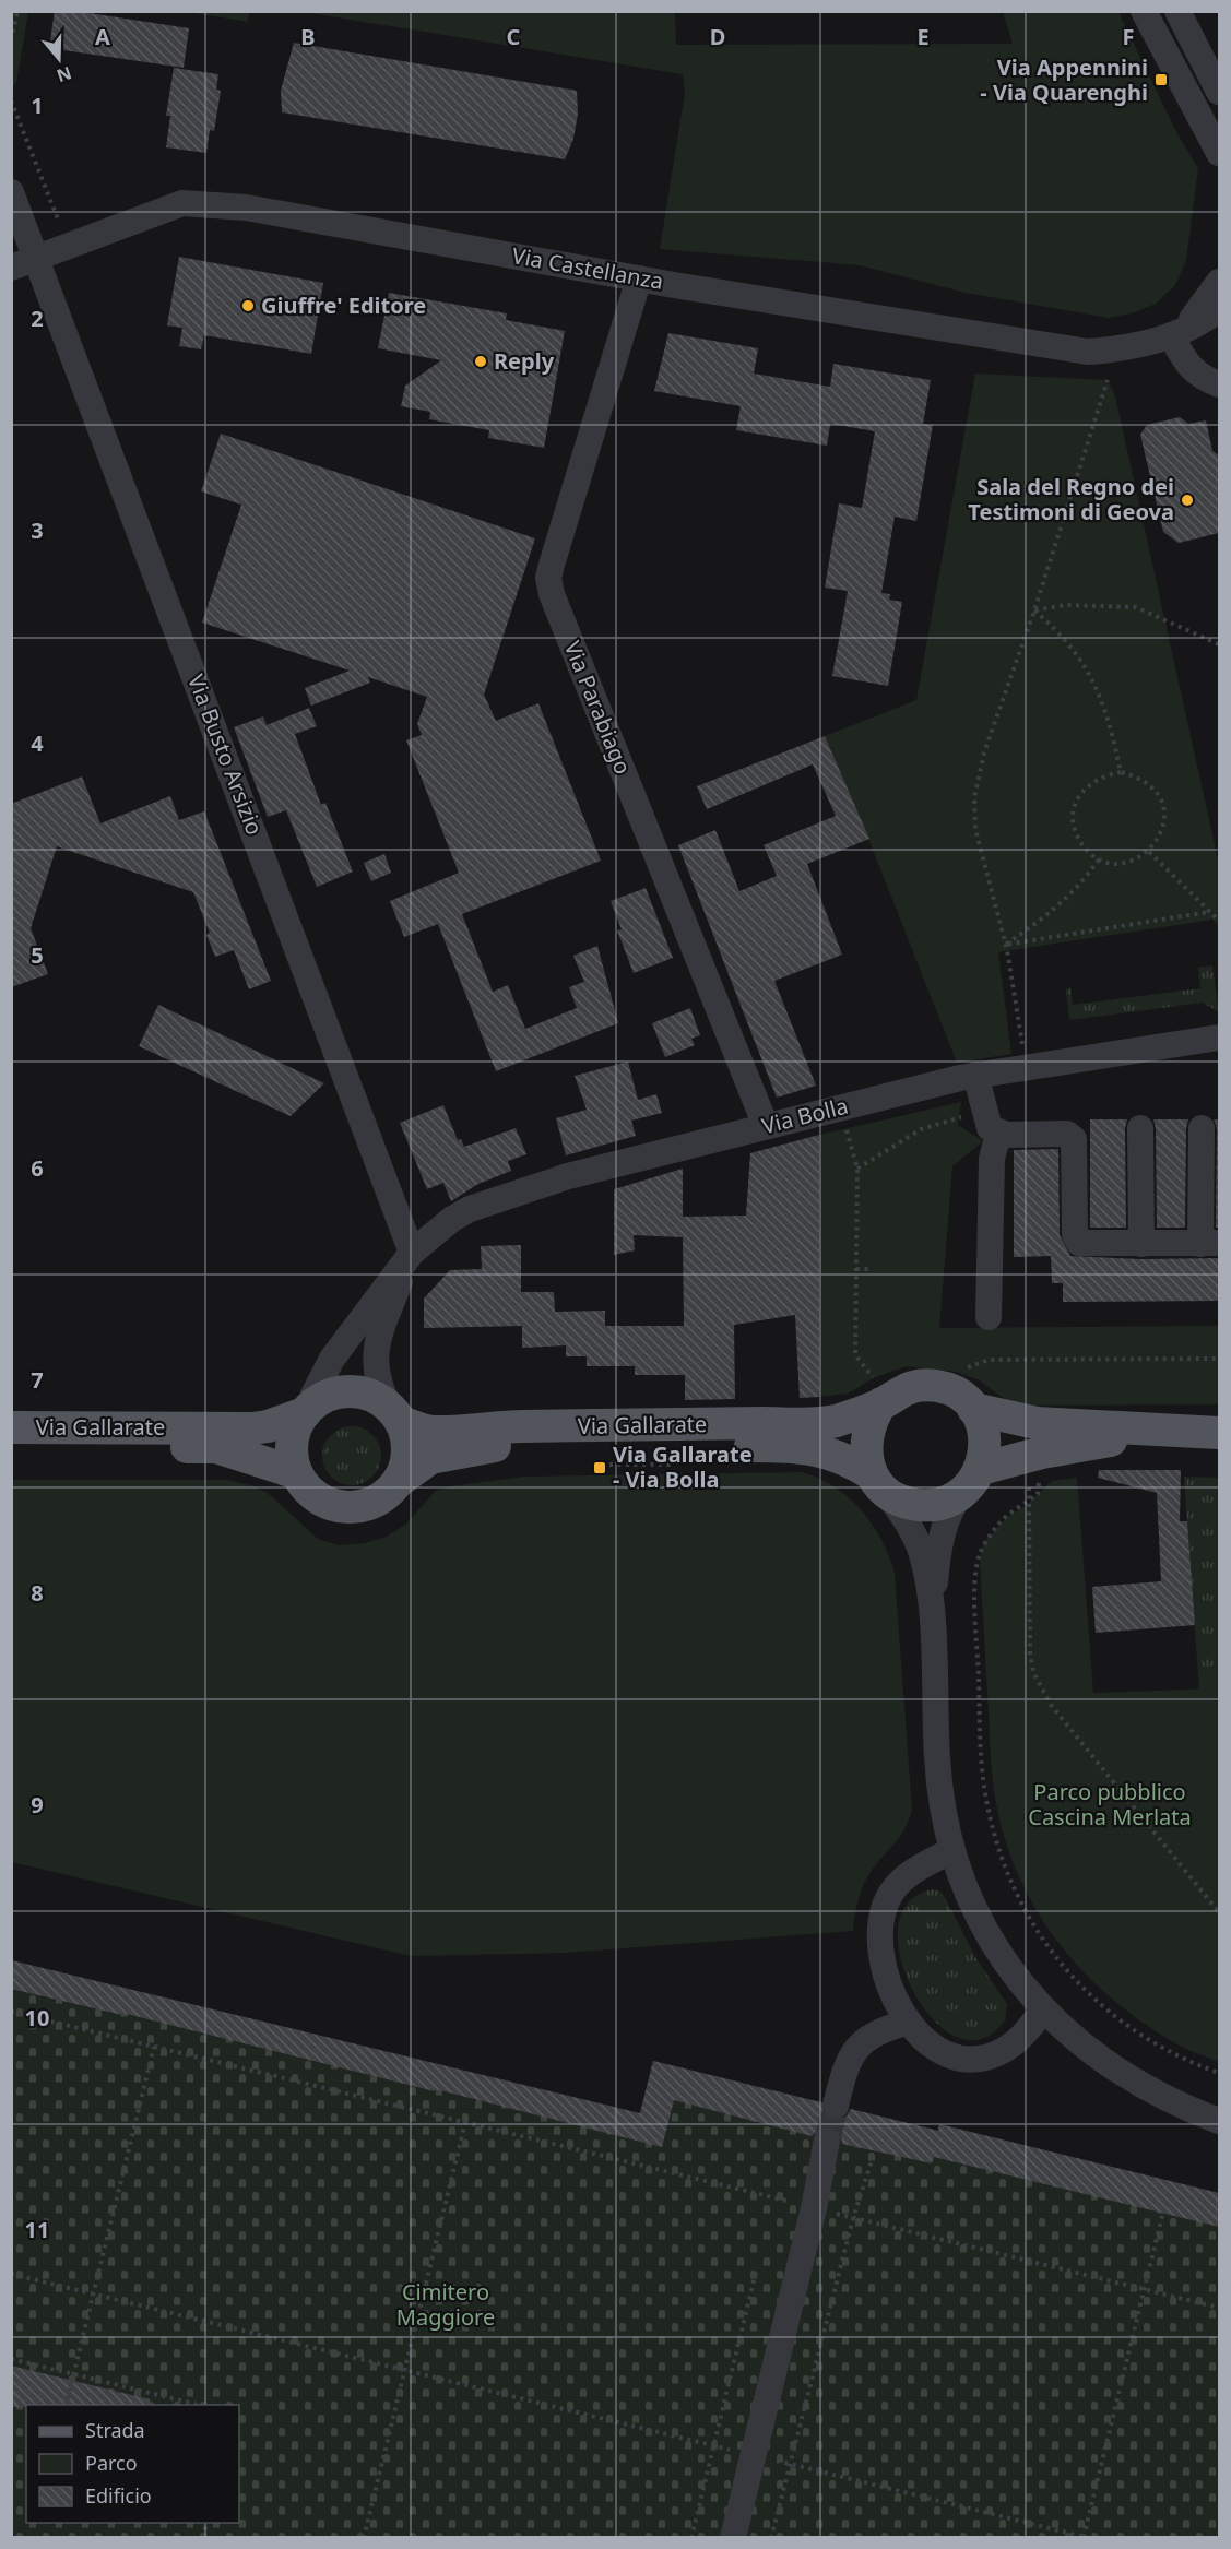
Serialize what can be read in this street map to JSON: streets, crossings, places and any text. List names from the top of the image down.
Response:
{
  "streets": {
    "main road": ["Via Gallarate"],
    "street": [
      "Via Castellanza",
      "Via Parabiago",
      "Via Busto Arsizio",
      "Via Bolla"
    ]
  },
  "crossings": [
    ["Via Castellanza", "Via Parabiago"],
    ["Via Castellanza", "Via Busto Arsizio"],
    ["Via Parabiago", "Via Bolla"],
    ["Via Busto Arsizio", "Via Bolla"],
    ["Via Bolla", "Via Gallarate"]
  ],
  "parks": ["Parco pubblico Cascina Merlata", "Cimitero Maggiore"],
  "places": {
    "transit": ["Via Appennini - Via Quarenghi", "Via Gallarate - Via Bolla"],
    "other": ["Giuffre' Editore", "Reply", "Sala del Regno dei Testimoni di Geova"]
  },
  "legend": ["Strada", "Parco", "Edificio"],
  "north": "bottom",
  "grid": {
    "columns": [
      "A",
      "B",
      "C",
      "D",
      "E",
      "F"
    ],
    "rows": [
      "1",
      "2",
      "3",
      "4",
      "5",
      "6",
      "7",
      "8",
      "9",
      "10",
      "11"
    ]
  }
}
